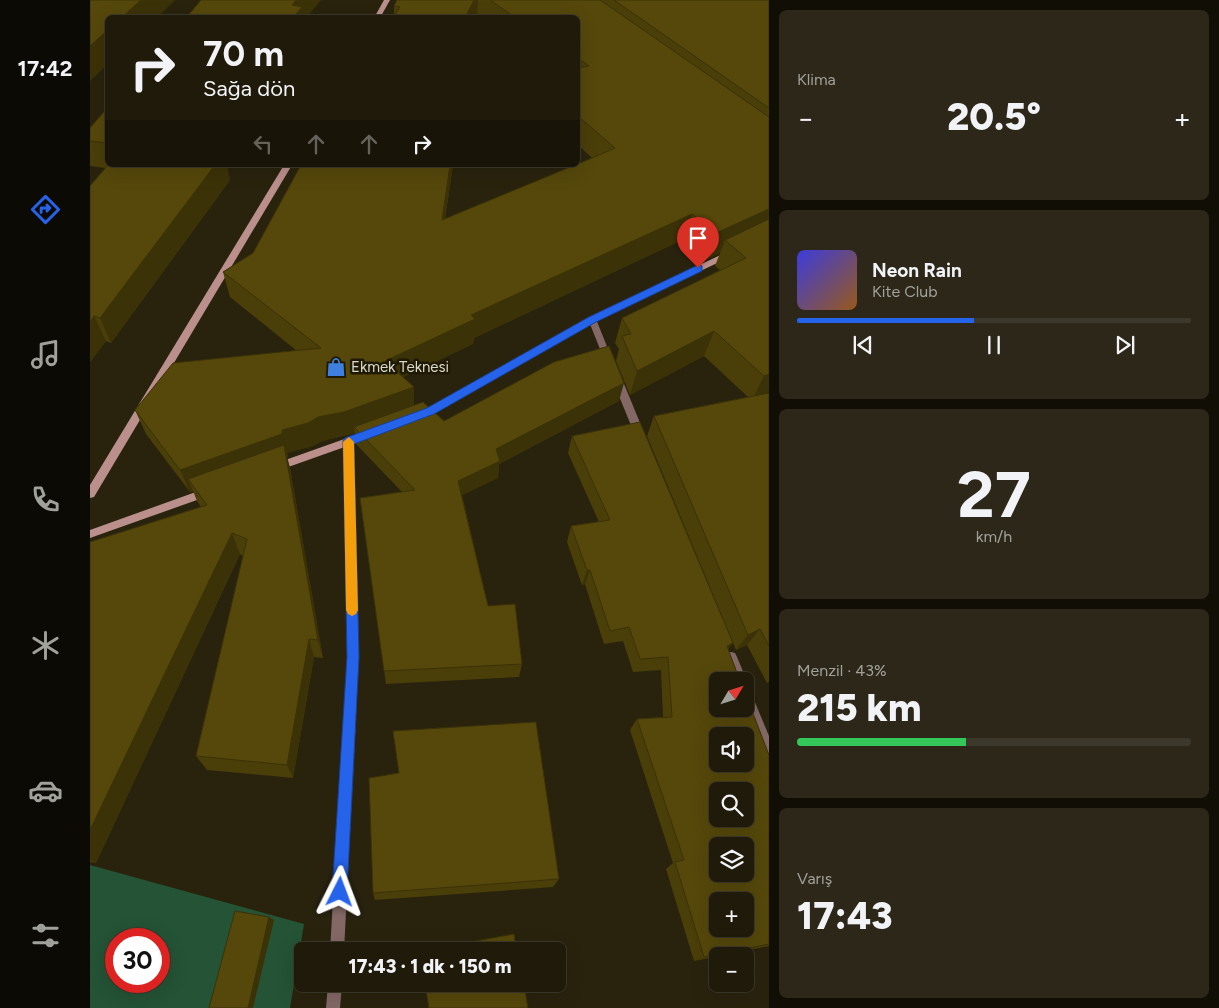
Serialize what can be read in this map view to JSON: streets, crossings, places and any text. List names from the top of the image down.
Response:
{
  "places": {
    "shop": ["Ekmek Teknesi"]
  },
  "north": "top right",
  "page": {
    "tabs": "17:42",
    "tile": [
      "Klima",
      ["27", "km/h"],
      ["Menzil · 43%", "215 km"],
      ["Varış", "17:43"]
    ],
    "turn": ["70 m", "Sağa dön"],
    "heat": ["−", "20.5°", "+"],
    "song": ["Neon Rain", "Kite Club"],
    "map_buttons": ["+", "−"],
    "limit": "30",
    "trip": "17:43 · 1 dk · 150 m"
  }
}
